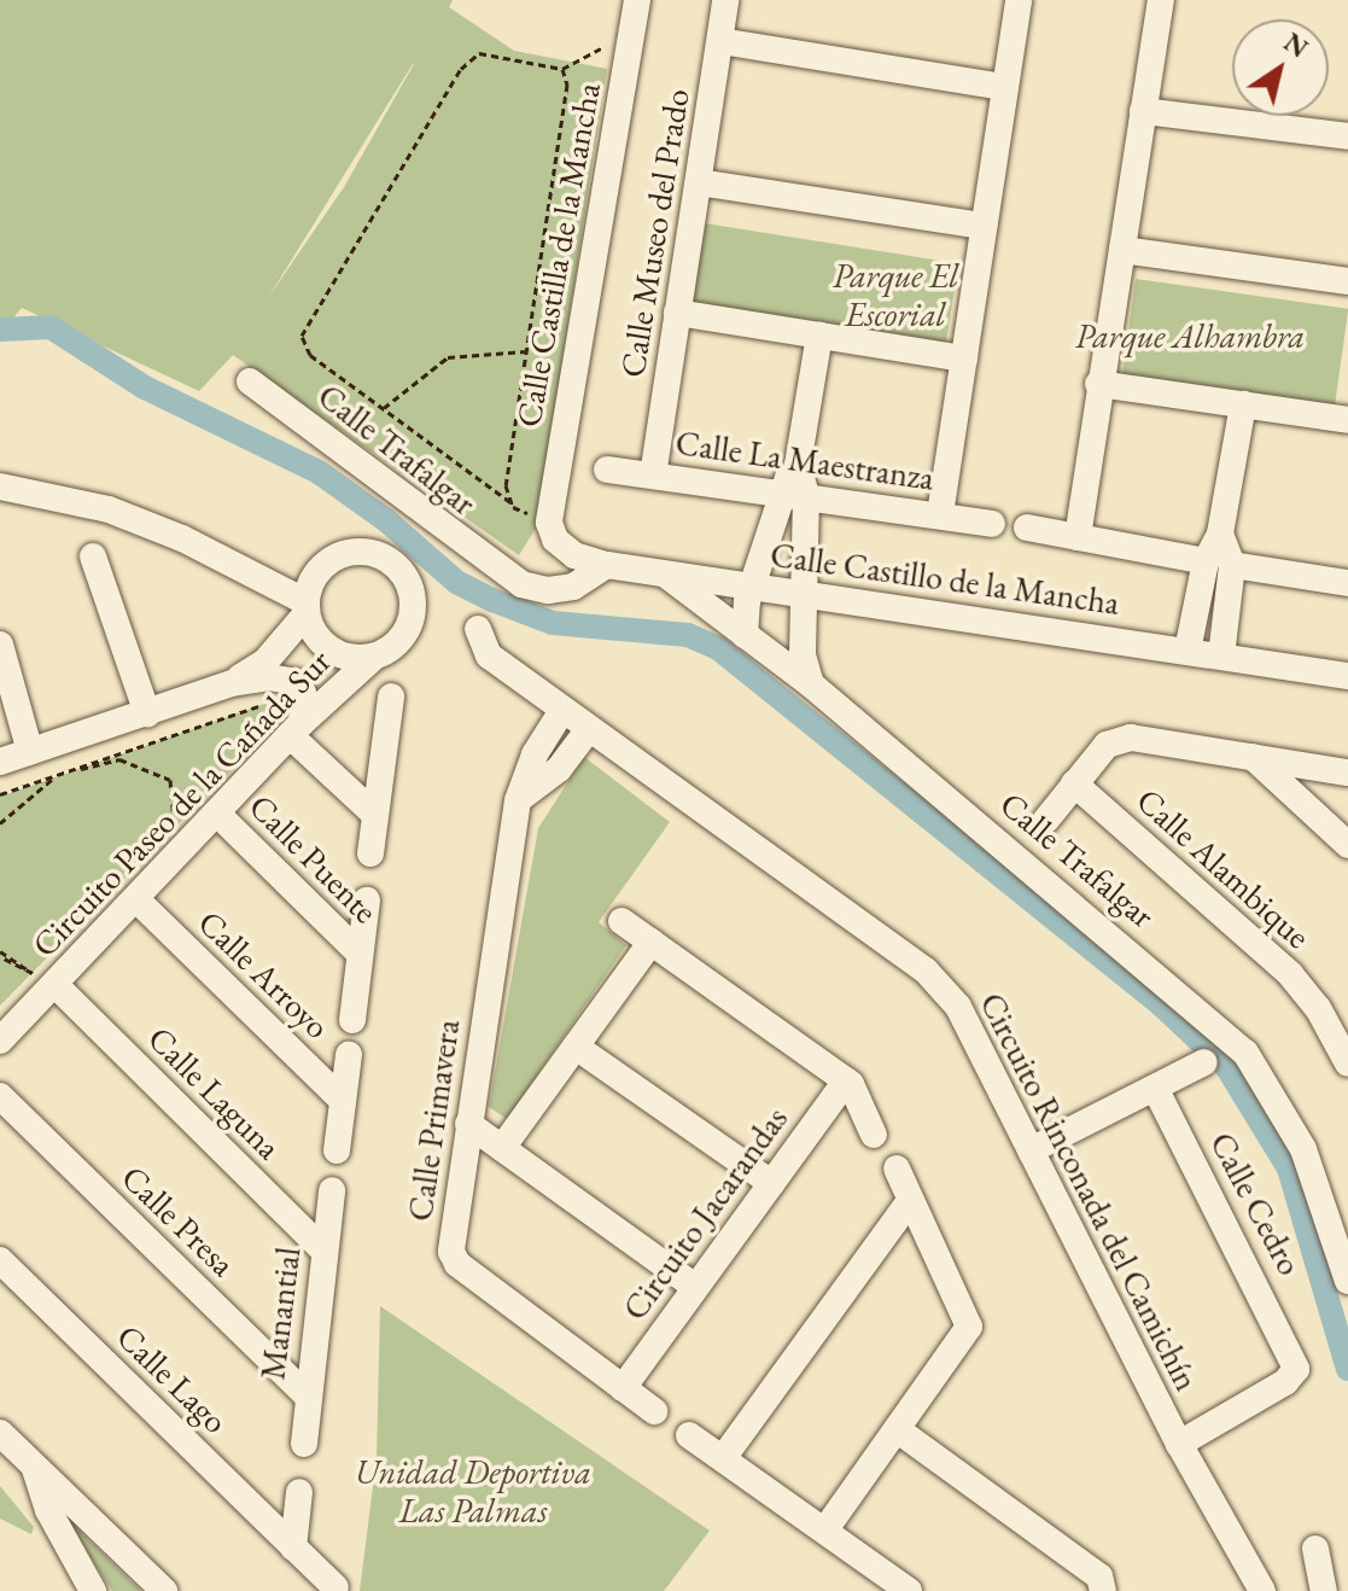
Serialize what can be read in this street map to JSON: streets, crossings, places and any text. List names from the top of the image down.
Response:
{
  "streets": {
    "street": [
      "Calle Museo del Prado",
      "Calle Castilla de la Mancha",
      "Calle Trafalgar",
      "Calle La Maestranza",
      "Calle Castillo de la Mancha",
      "Circuito Paseo de la Cañada Sur",
      "Calle Puente",
      "Calle Alambique",
      "Calle Arroyo",
      "Calle Laguna",
      "Calle Primavera",
      "Circuito Rinconada del Camichín",
      "Calle Cedro",
      "Circuito Jacarandas",
      "Calle Presa",
      "Manantial",
      "Calle Lago"
    ]
  },
  "crossings": [
    ["Calle Museo del Prado", "Calle La Maestranza"],
    ["Calle Castilla de la Mancha", "Calle Castillo de la Mancha"],
    ["Calle Trafalgar", "Calle Castillo de la Mancha"],
    ["Circuito Paseo de la Cañada Sur", "Calle Puente"],
    ["Circuito Paseo de la Cañada Sur", "Calle Arroyo"],
    ["Circuito Paseo de la Cañada Sur", "Calle Laguna"],
    ["Calle Laguna", "Manantial"],
    ["Calle Primavera", "Circuito Rinconada del Camichín"],
    ["Calle Primavera", "Circuito Jacarandas"],
    ["Circuito Rinconada del Camichín", "Calle Cedro"],
    ["Calle Presa", "Manantial"]
  ],
  "parks": ["Parque El Escorial", "Parque Alhambra", "Unidad Deportiva Las Palmas"],
  "north": "top right"
}
